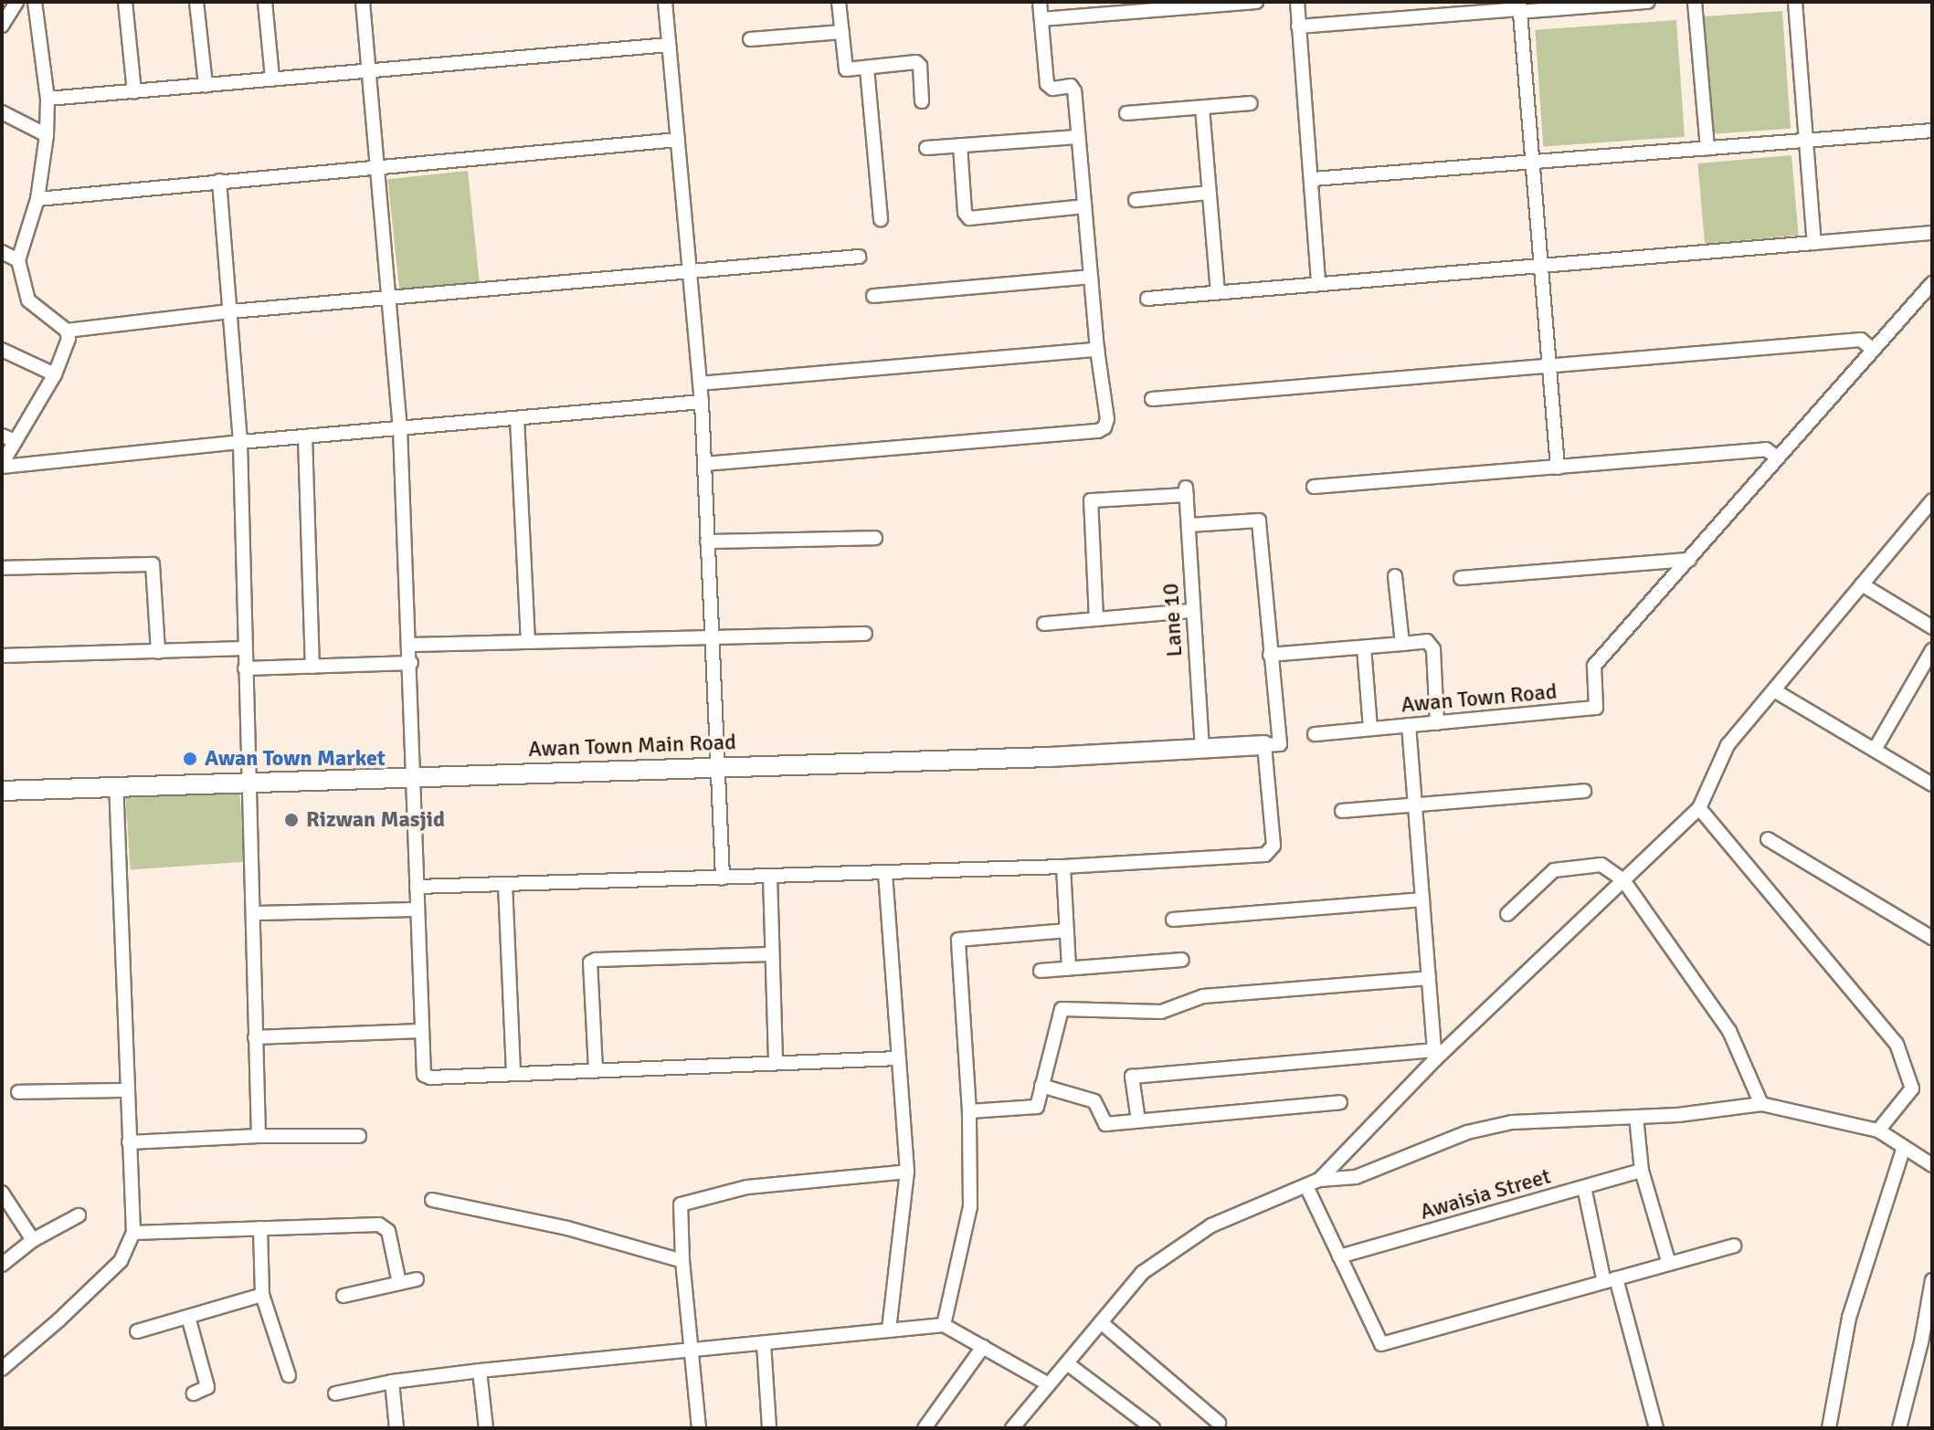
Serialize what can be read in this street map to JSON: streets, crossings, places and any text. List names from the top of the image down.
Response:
{
  "streets": {
    "street": [
      "Lane 10",
      "Awan Town Road",
      "Awan Town Main Road",
      "Awaisia Street"
    ]
  },
  "crossings": [
    ["Lane 10", "Awan Town Main Road"]
  ],
  "places": ["Awan Town Market", "Rizwan Masjid"]
}
